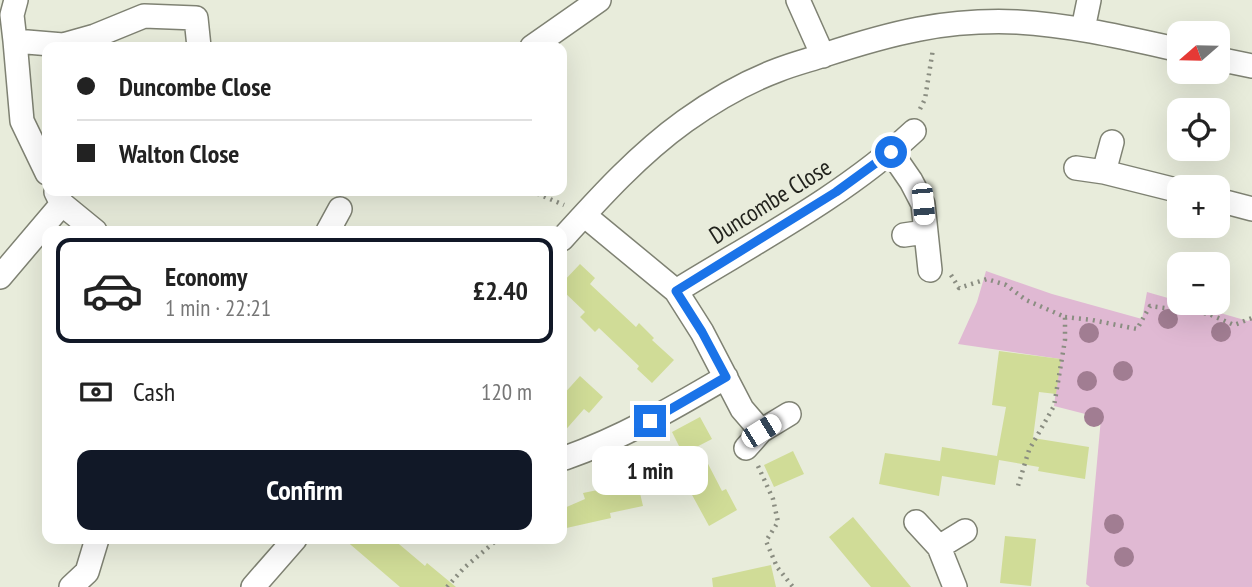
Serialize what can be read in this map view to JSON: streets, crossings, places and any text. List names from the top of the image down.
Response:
{
  "streets": {
    "street": ["Duncombe Close"]
  },
  "north": "left",
  "page": {
    "map_buttons": ["+", "−"],
    "banner": ["Duncombe Close", "Walton Close"],
    "list": [
      {
        "name": "Economy",
        "note": "1 min · 22:21",
        "value": "£2.40"
      }
    ],
    "pay": ["Cash", "120 m"],
    "buttons": "Confirm",
    "bubble": "1 min"
  }
}
